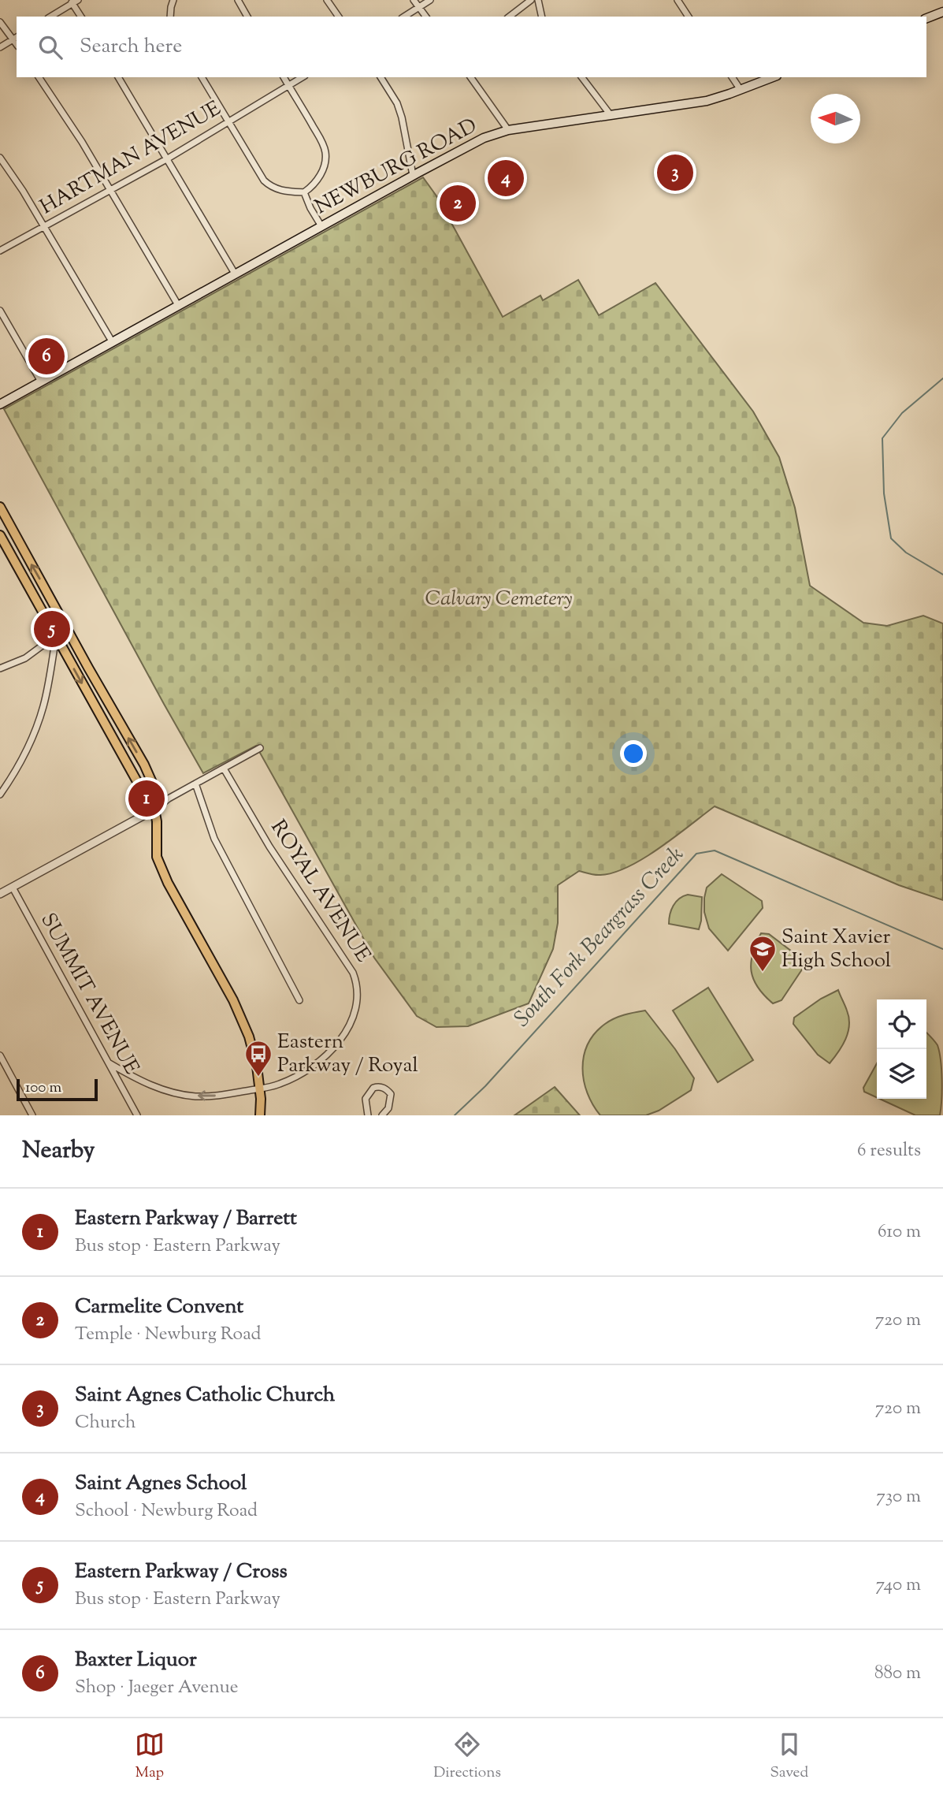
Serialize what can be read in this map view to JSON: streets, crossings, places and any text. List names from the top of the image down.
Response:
{
  "streets": {
    "main road": ["NEWBURG ROAD"],
    "street": ["HARTMAN AVENUE", "ROYAL AVENUE", "SUMMIT AVENUE"]
  },
  "crossings": [
    ["ROYAL AVENUE", "SUMMIT AVENUE"]
  ],
  "water": ["South Fork Beargrass Creek"],
  "parks": ["Calvary Cemetery"],
  "places": {
    "school or university": ["Saint Xavier High School"],
    "bus stop": ["Eastern Parkway / Royal"]
  },
  "scale_bar": "100 m",
  "north": "left",
  "page": {
    "search": "Search here",
    "pins": [
      "3",
      "4",
      "2",
      "6",
      "5",
      "1"
    ],
    "scale": "100 m",
    "heading": ["Nearby", "6 results"],
    "list": [
      {
        "mark": "1",
        "name": "Eastern Parkway / Barrett",
        "note": "Bus stop · Eastern Parkway",
        "value": "610 m"
      },
      {
        "mark": "2",
        "name": "Carmelite Convent",
        "note": "Temple · Newburg Road",
        "value": "720 m"
      },
      {
        "mark": "3",
        "name": "Saint Agnes Catholic Church",
        "note": "Church",
        "value": "720 m"
      },
      {
        "mark": "4",
        "name": "Saint Agnes School",
        "note": "School · Newburg Road",
        "value": "730 m"
      },
      {
        "mark": "5",
        "name": "Eastern Parkway / Cross",
        "note": "Bus stop · Eastern Parkway",
        "value": "740 m"
      },
      {
        "mark": "6",
        "name": "Baxter Liquor",
        "note": "Shop · Jaeger Avenue",
        "value": "880 m"
      }
    ],
    "nav": ["Map", "Directions", "Saved"]
  }
}
